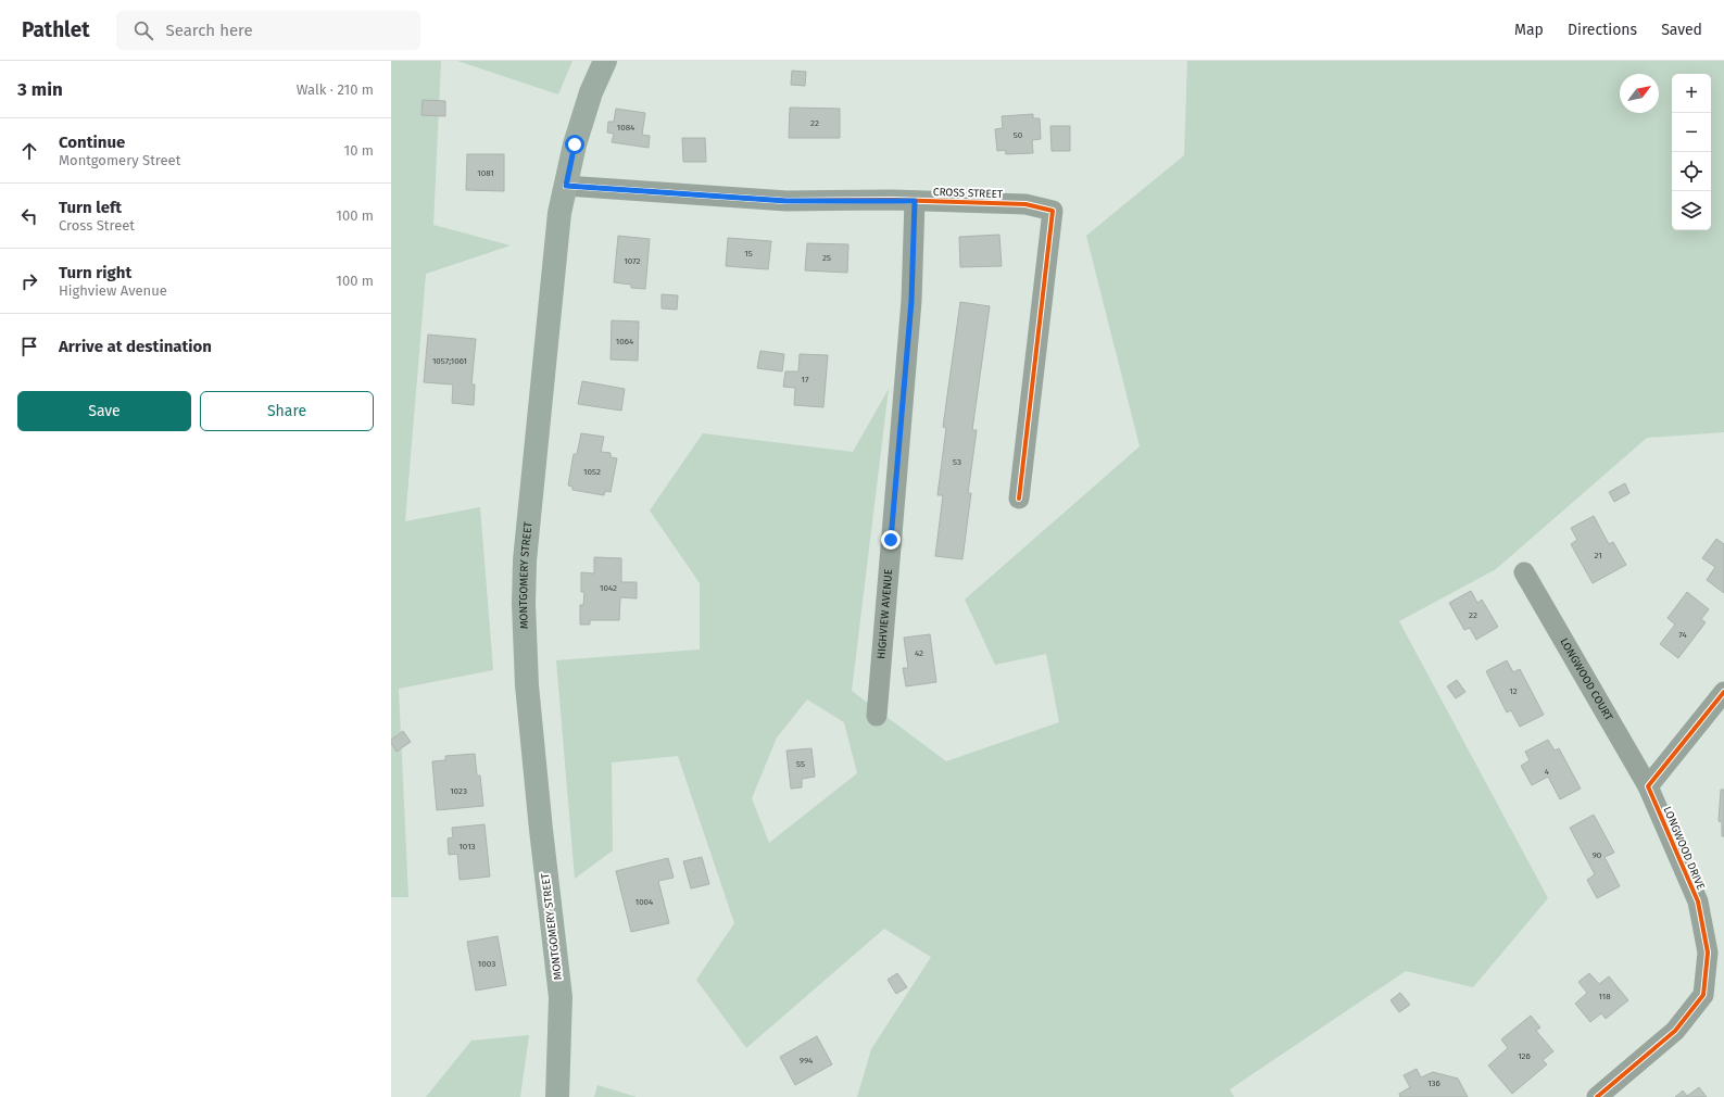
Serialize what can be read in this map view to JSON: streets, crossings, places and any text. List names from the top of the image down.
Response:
{
  "streets": {
    "main road": ["MONTGOMERY STREET"],
    "street": [
      "CROSS STREET",
      "HIGHVIEW AVENUE",
      "LONGWOOD COURT",
      "LONGWOOD DRIVE"
    ]
  },
  "crossings": [
    ["CROSS STREET", "MONTGOMERY STREET"],
    ["CROSS STREET", "HIGHVIEW AVENUE"],
    ["LONGWOOD COURT", "LONGWOOD DRIVE"]
  ],
  "house_numbers": [
    "22",
    "1084",
    "50",
    "1081",
    "15",
    "25",
    "1072",
    "1064",
    "1057;1061",
    "17",
    "53",
    "1052",
    "21",
    "1042",
    "22",
    "74",
    "42",
    "12",
    "55",
    "4",
    "1023",
    "1013",
    "90",
    "1004",
    "1003",
    "118",
    "126",
    "994",
    "136"
  ],
  "north": "top right",
  "page": {
    "header": "Pathlet",
    "search": "Search here",
    "nav": ["Map", "Directions", "Saved"],
    "heading": ["3 min", "Walk · 210 m"],
    "map_buttons": ["+", "−"],
    "list": [
      ["Continue", "Montgomery Street", "10 m"],
      ["Turn left", "Cross Street", "100 m"],
      ["Turn right", "Highview Avenue", "100 m"],
      "Arrive at destination"
    ],
    "buttons": ["Save", "Share"]
  }
}
